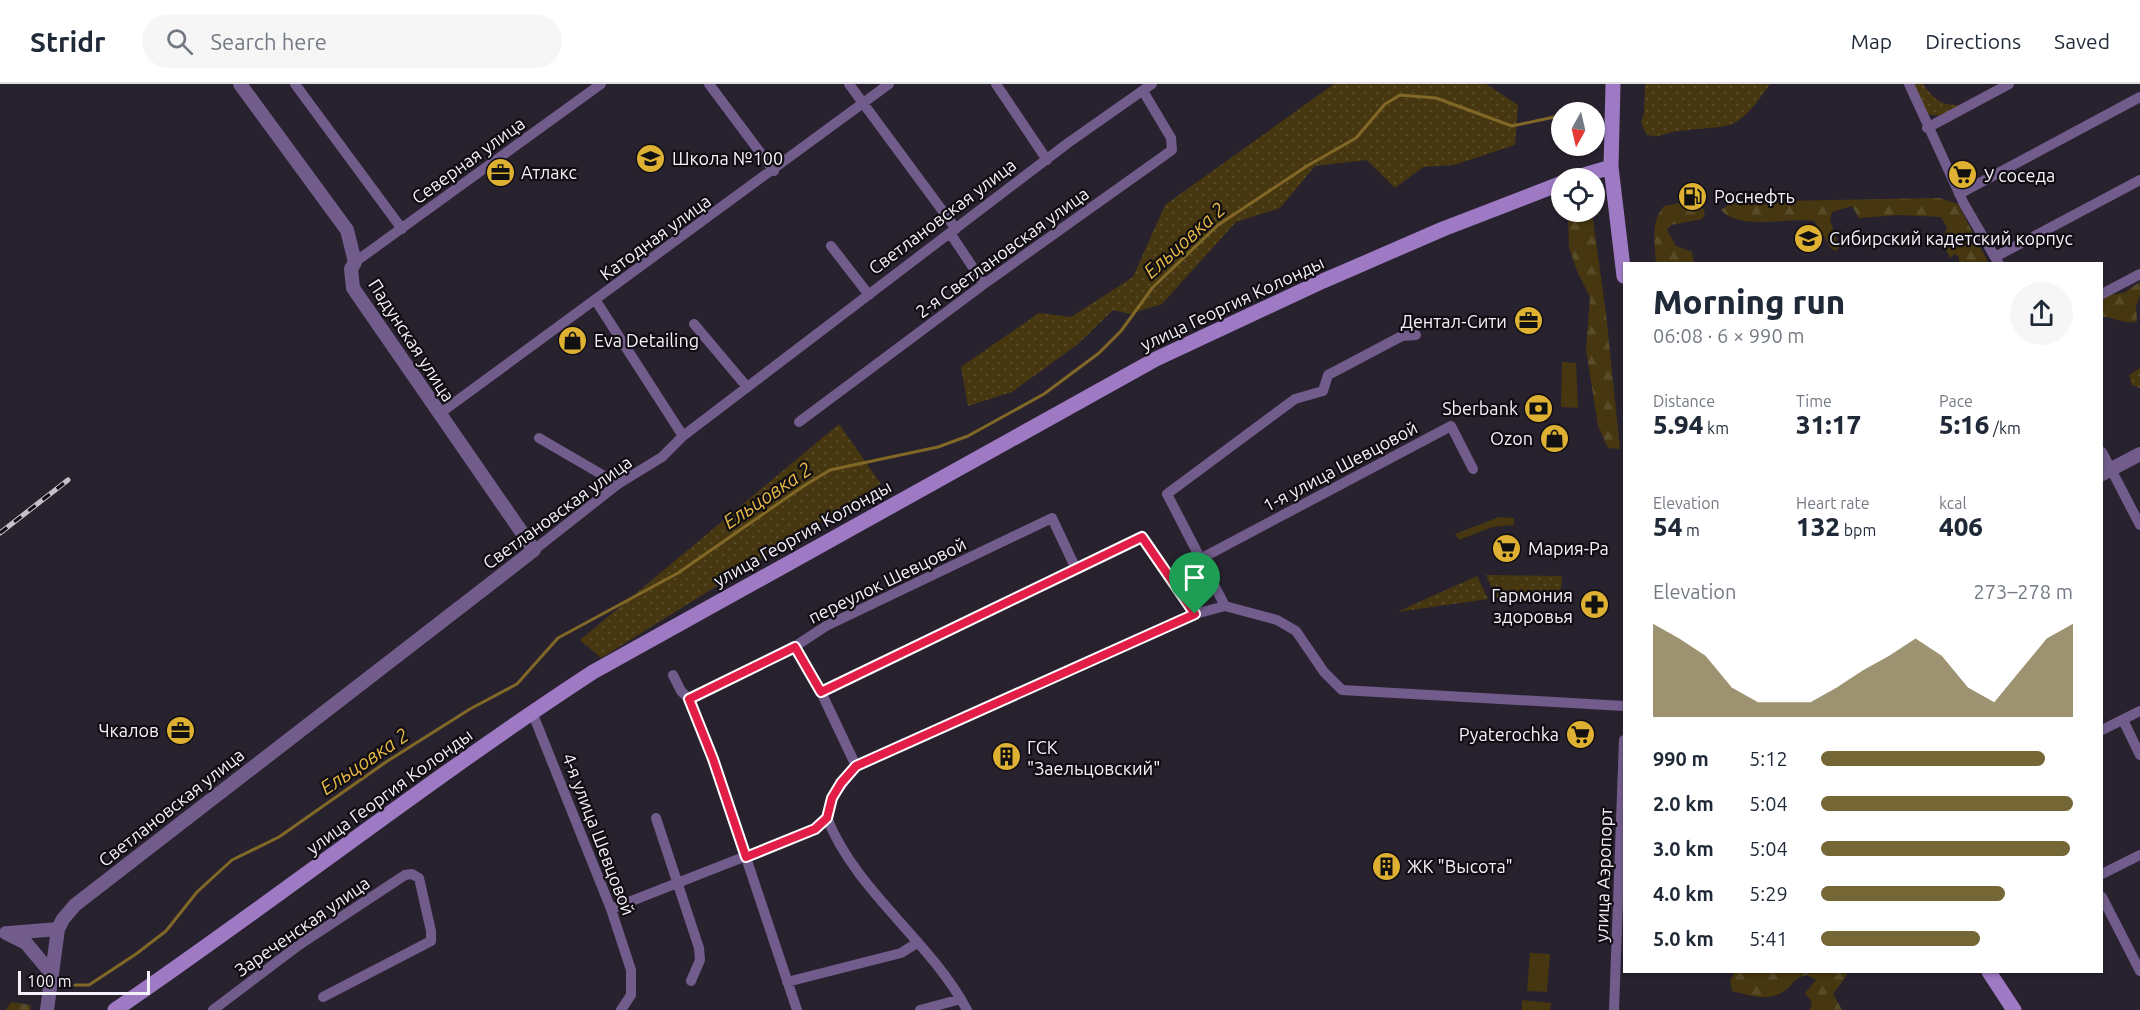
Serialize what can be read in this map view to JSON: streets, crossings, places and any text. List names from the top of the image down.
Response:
{
  "streets": {
    "main road": ["улица Георгия Колонды"],
    "street": [
      "Северная улица",
      "Светлановская улица",
      "Катодная улица",
      "2-я Светлановская улица",
      "Падунская улица",
      "1-я улица Шевцовой",
      "переулок Шевцовой",
      "4-я улица Шевцовой",
      "улица Аэропорт",
      "Зареченская улица"
    ]
  },
  "crossings": [
    ["Северная улица", "Падунская улица"],
    ["Светлановская улица", "2-я Светлановская улица"],
    ["Светлановская улица", "Падунская улица"],
    ["Катодная улица", "Падунская улица"],
    ["улица Георгия Колонды", "4-я улица Шевцовой"]
  ],
  "water": ["Ельцовка 2"],
  "places": {
    "school or university": ["Школа №100", "Сибирский кадетский корпус"],
    "office": ["Атлакс", "Дентал-Сити", "Чкалов"],
    "supermarket": ["У соседа", "Мария-Ра", "Pyaterochka"],
    "fuel station": ["Роснефть"],
    "shop": ["Eva Detailing", "Ozon"],
    "bank": ["Sberbank"],
    "pharmacy": ["Гармония здоровья"],
    "building": ["ГСК \"Заельцовский\"", "ЖК \"Высота\""]
  },
  "scale_bar": "100 m",
  "north": "bottom",
  "page": {
    "header": "Stridr",
    "search": "Search here",
    "nav": ["Map", "Directions", "Saved"],
    "heading": ["Morning run", "06:08 · 6 × 990 m"],
    "stats": [
      ["Distance", "5.94 km"],
      ["Time", "31:17"],
      ["Pace", "5:16 /km"],
      ["Elevation", "54 m"],
      ["Heart rate", "132 bpm"],
      ["kcal", "406"]
    ],
    "chart": ["Elevation", "273–278 m"],
    "list": [
      {
        "name": "990 m",
        "note": "5:12"
      },
      {
        "name": "2.0 km",
        "note": "5:04"
      },
      {
        "name": "3.0 km",
        "note": "5:04"
      },
      {
        "name": "4.0 km",
        "note": "5:29"
      },
      {
        "name": "5.0 km",
        "note": "5:41"
      }
    ],
    "scale": "100 m"
  }
}
